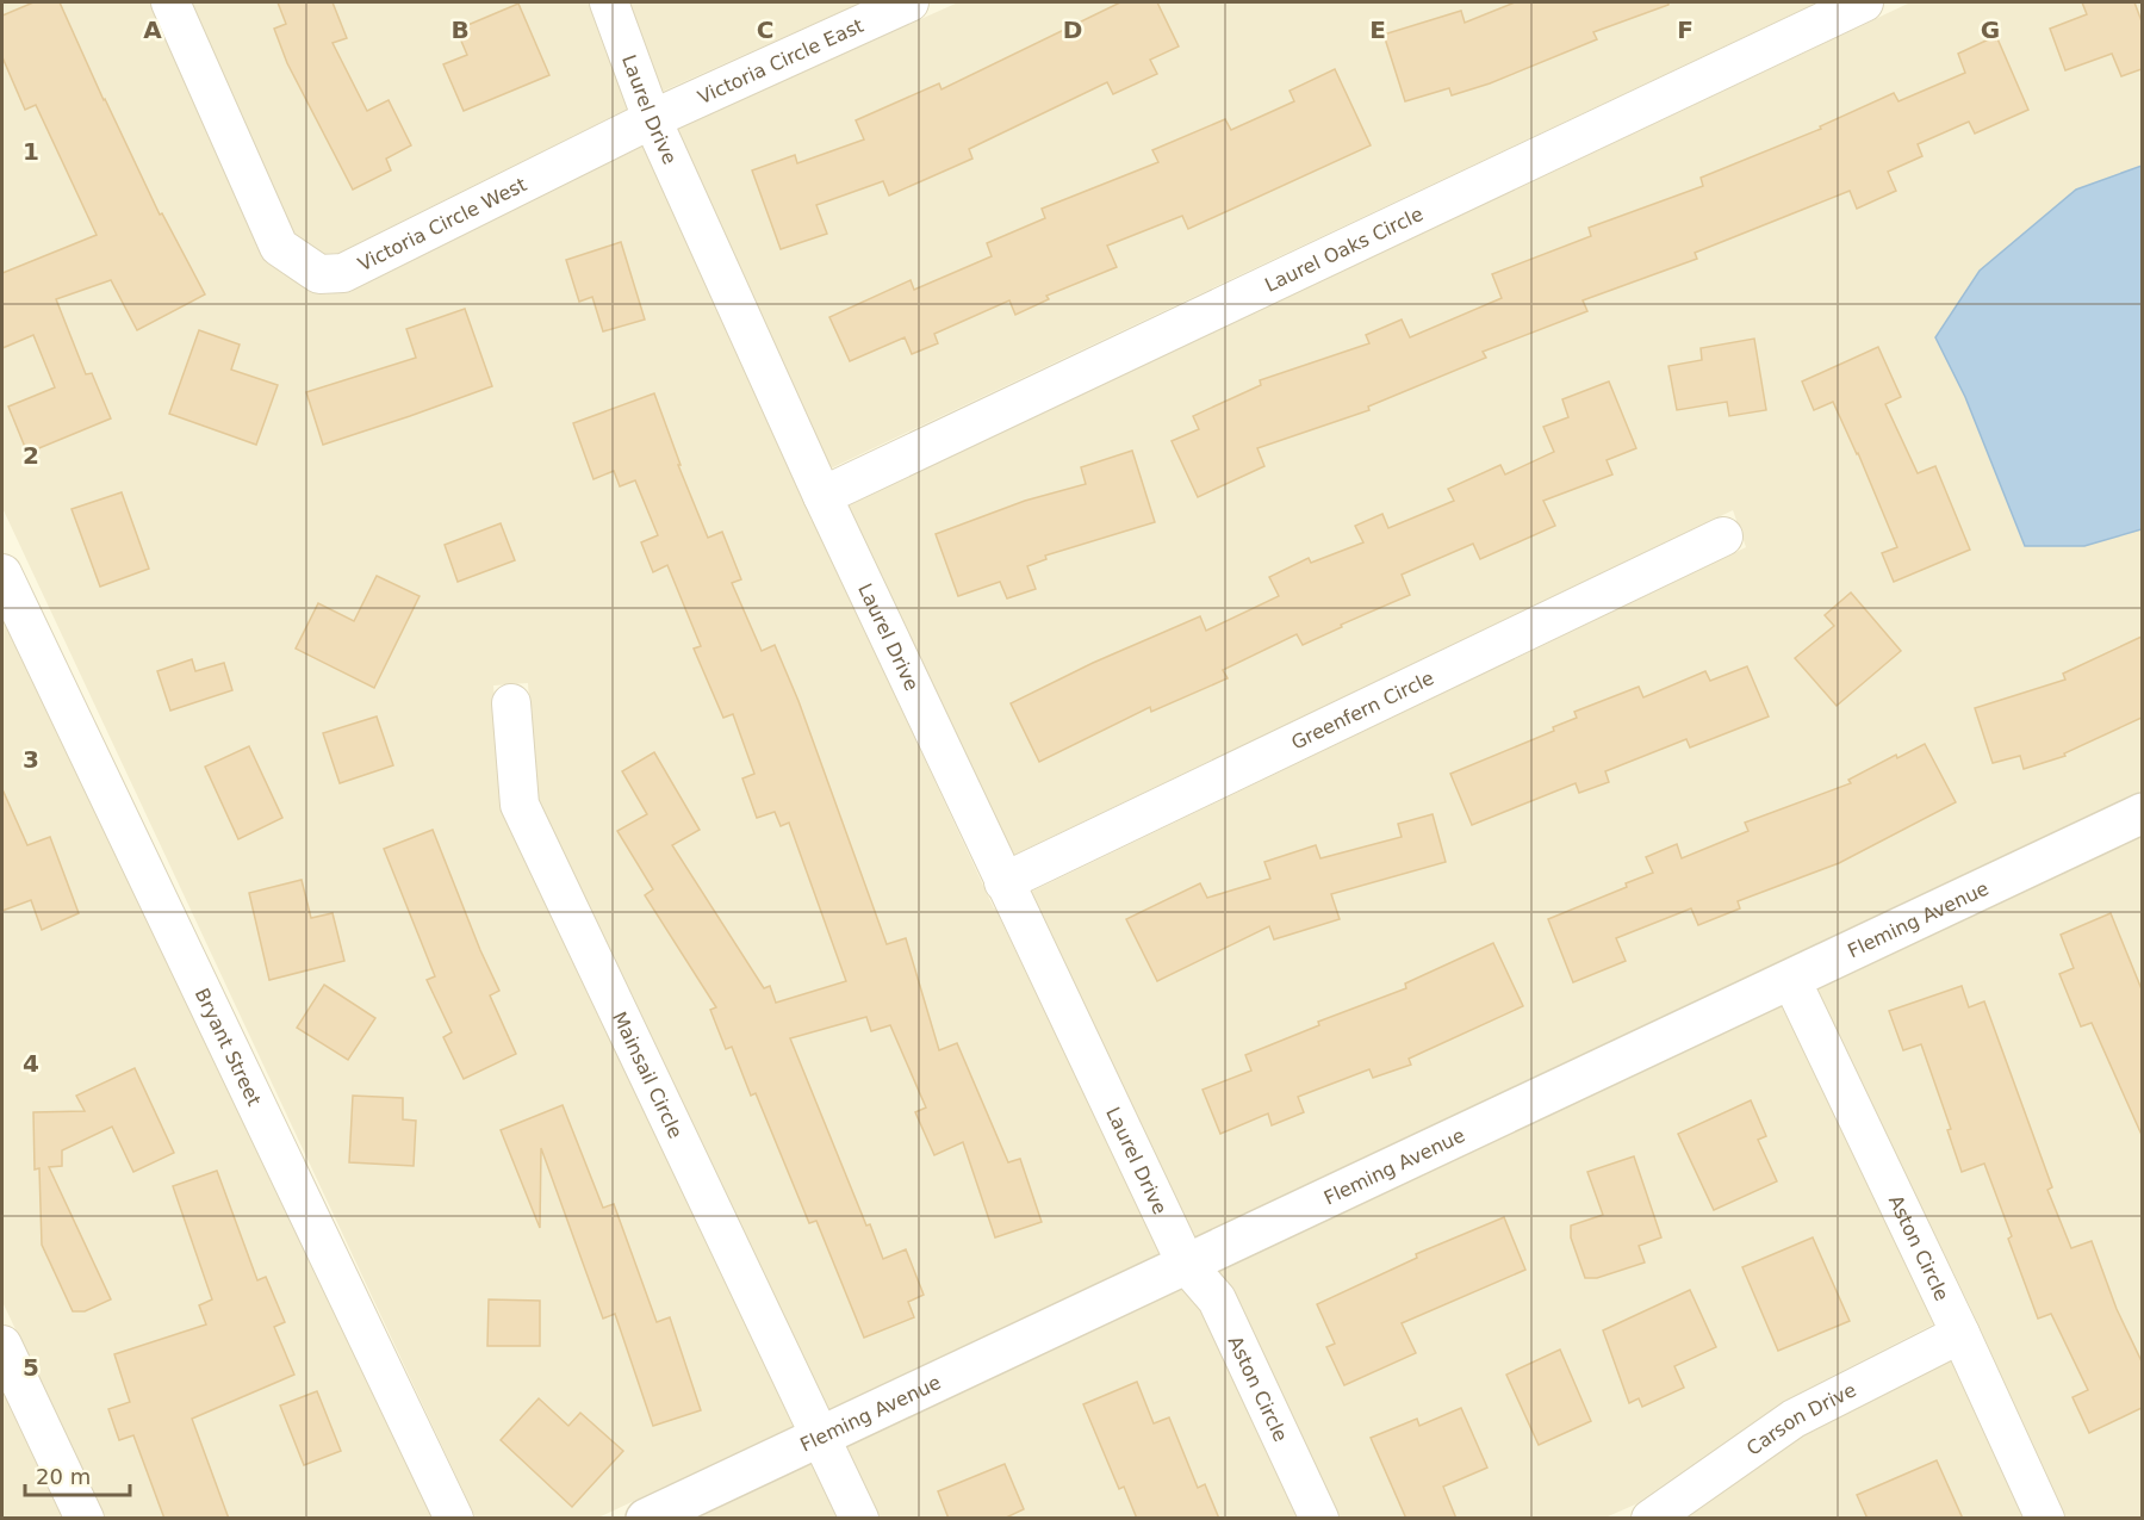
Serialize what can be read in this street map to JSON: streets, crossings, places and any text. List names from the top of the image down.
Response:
{
  "streets": {
    "street": [
      "Victoria Circle East",
      "Laurel Drive",
      "Victoria Circle West",
      "Laurel Oaks Circle",
      "Greenfern Circle",
      "Fleming Avenue",
      "Bryant Street",
      "Mainsail Circle",
      "Aston Circle",
      "Carson Drive"
    ]
  },
  "crossings": [
    ["Victoria Circle East", "Laurel Drive"],
    ["Victoria Circle East", "Victoria Circle West"],
    ["Laurel Drive", "Victoria Circle West"],
    ["Laurel Drive", "Laurel Oaks Circle"],
    ["Laurel Drive", "Greenfern Circle"],
    ["Laurel Drive", "Fleming Avenue"],
    ["Laurel Drive", "Aston Circle"],
    ["Fleming Avenue", "Mainsail Circle"],
    ["Fleming Avenue", "Aston Circle"],
    ["Aston Circle", "Carson Drive"]
  ],
  "scale_bar": "20 m",
  "grid": {
    "columns": [
      "A",
      "B",
      "C",
      "D",
      "E",
      "F",
      "G"
    ],
    "rows": [
      "1",
      "2",
      "3",
      "4",
      "5"
    ]
  }
}
